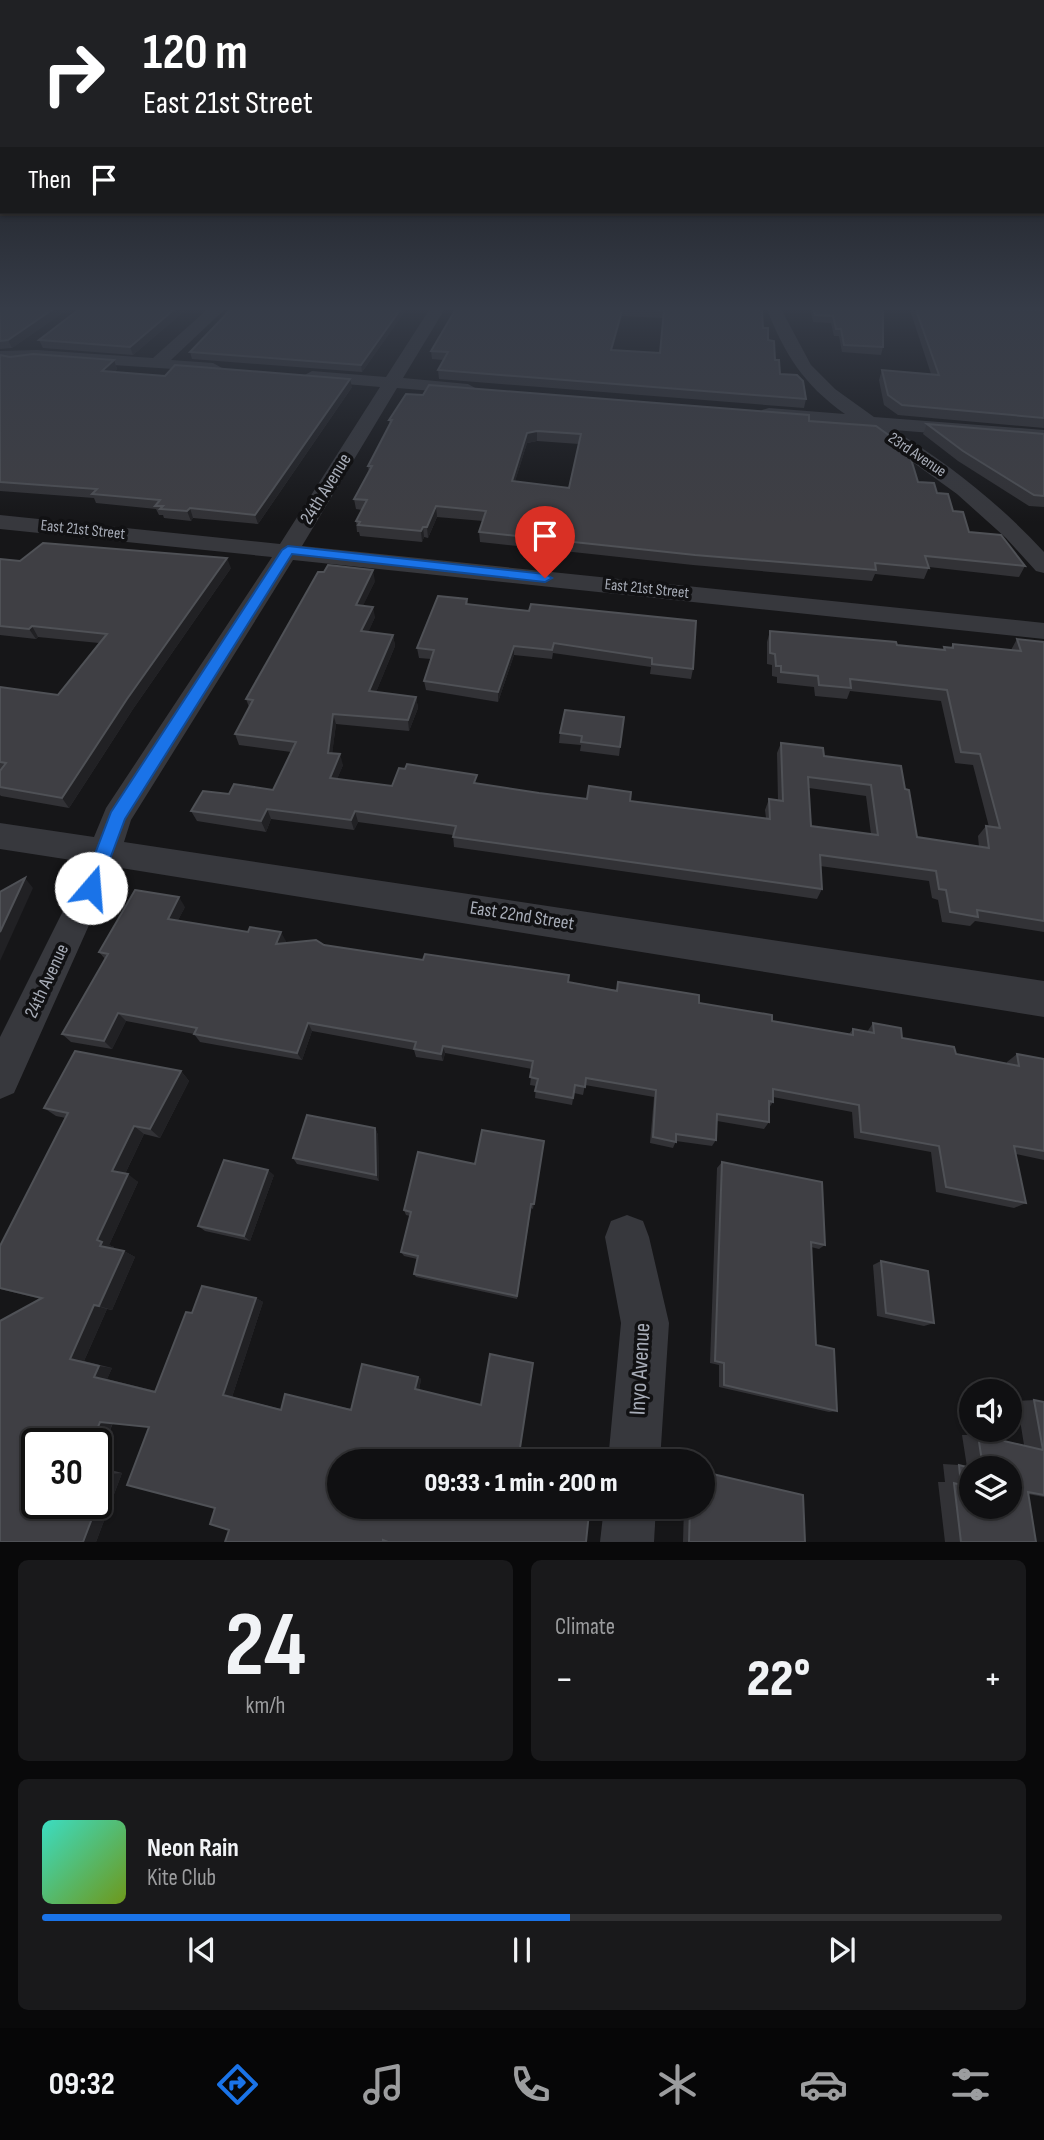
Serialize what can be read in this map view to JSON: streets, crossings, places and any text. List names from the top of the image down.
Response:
{
  "streets": {
    "street": [
      "23rd Avenue",
      "24th Avenue",
      "East 21st Street",
      "East 22nd Street",
      "Inyo Avenue"
    ]
  },
  "crossings": [
    ["24th Avenue", "East 21st Street"],
    ["24th Avenue", "East 22nd Street"]
  ],
  "page": {
    "turn": ["120 m", "East 21st Street"],
    "then": "Then",
    "limit": "30",
    "trip": "09:33 · 1 min · 200 m",
    "tile": [
      ["24", "km/h"],
      "Climate"
    ],
    "heat": ["−", "22°", "+"],
    "song": ["Neon Rain", "Kite Club"],
    "tabs": "09:32"
  }
}
